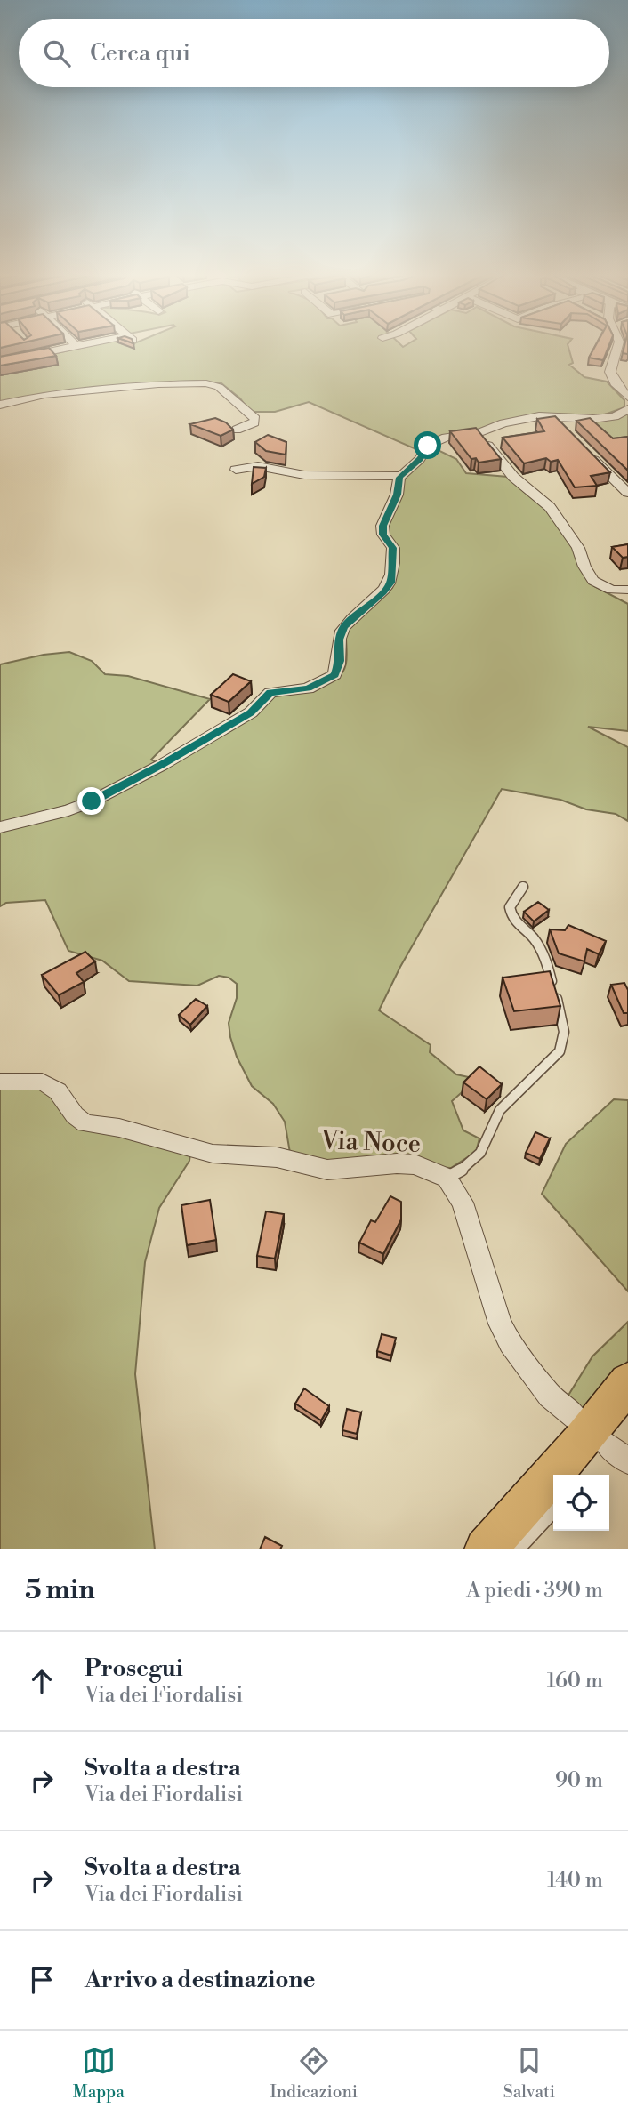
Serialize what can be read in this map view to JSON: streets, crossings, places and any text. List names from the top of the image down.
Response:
{
  "streets": {
    "street": ["Via Noce"]
  },
  "page": {
    "search": "Cerca qui",
    "heading": ["5 min", "A piedi · 390 m"],
    "list": [
      ["Prosegui", "Via dei Fiordalisi", "160 m"],
      ["Svolta a destra", "Via dei Fiordalisi", "90 m"],
      ["Svolta a destra", "Via dei Fiordalisi", "140 m"],
      "Arrivo a destinazione"
    ],
    "nav": ["Mappa", "Indicazioni", "Salvati"]
  }
}
